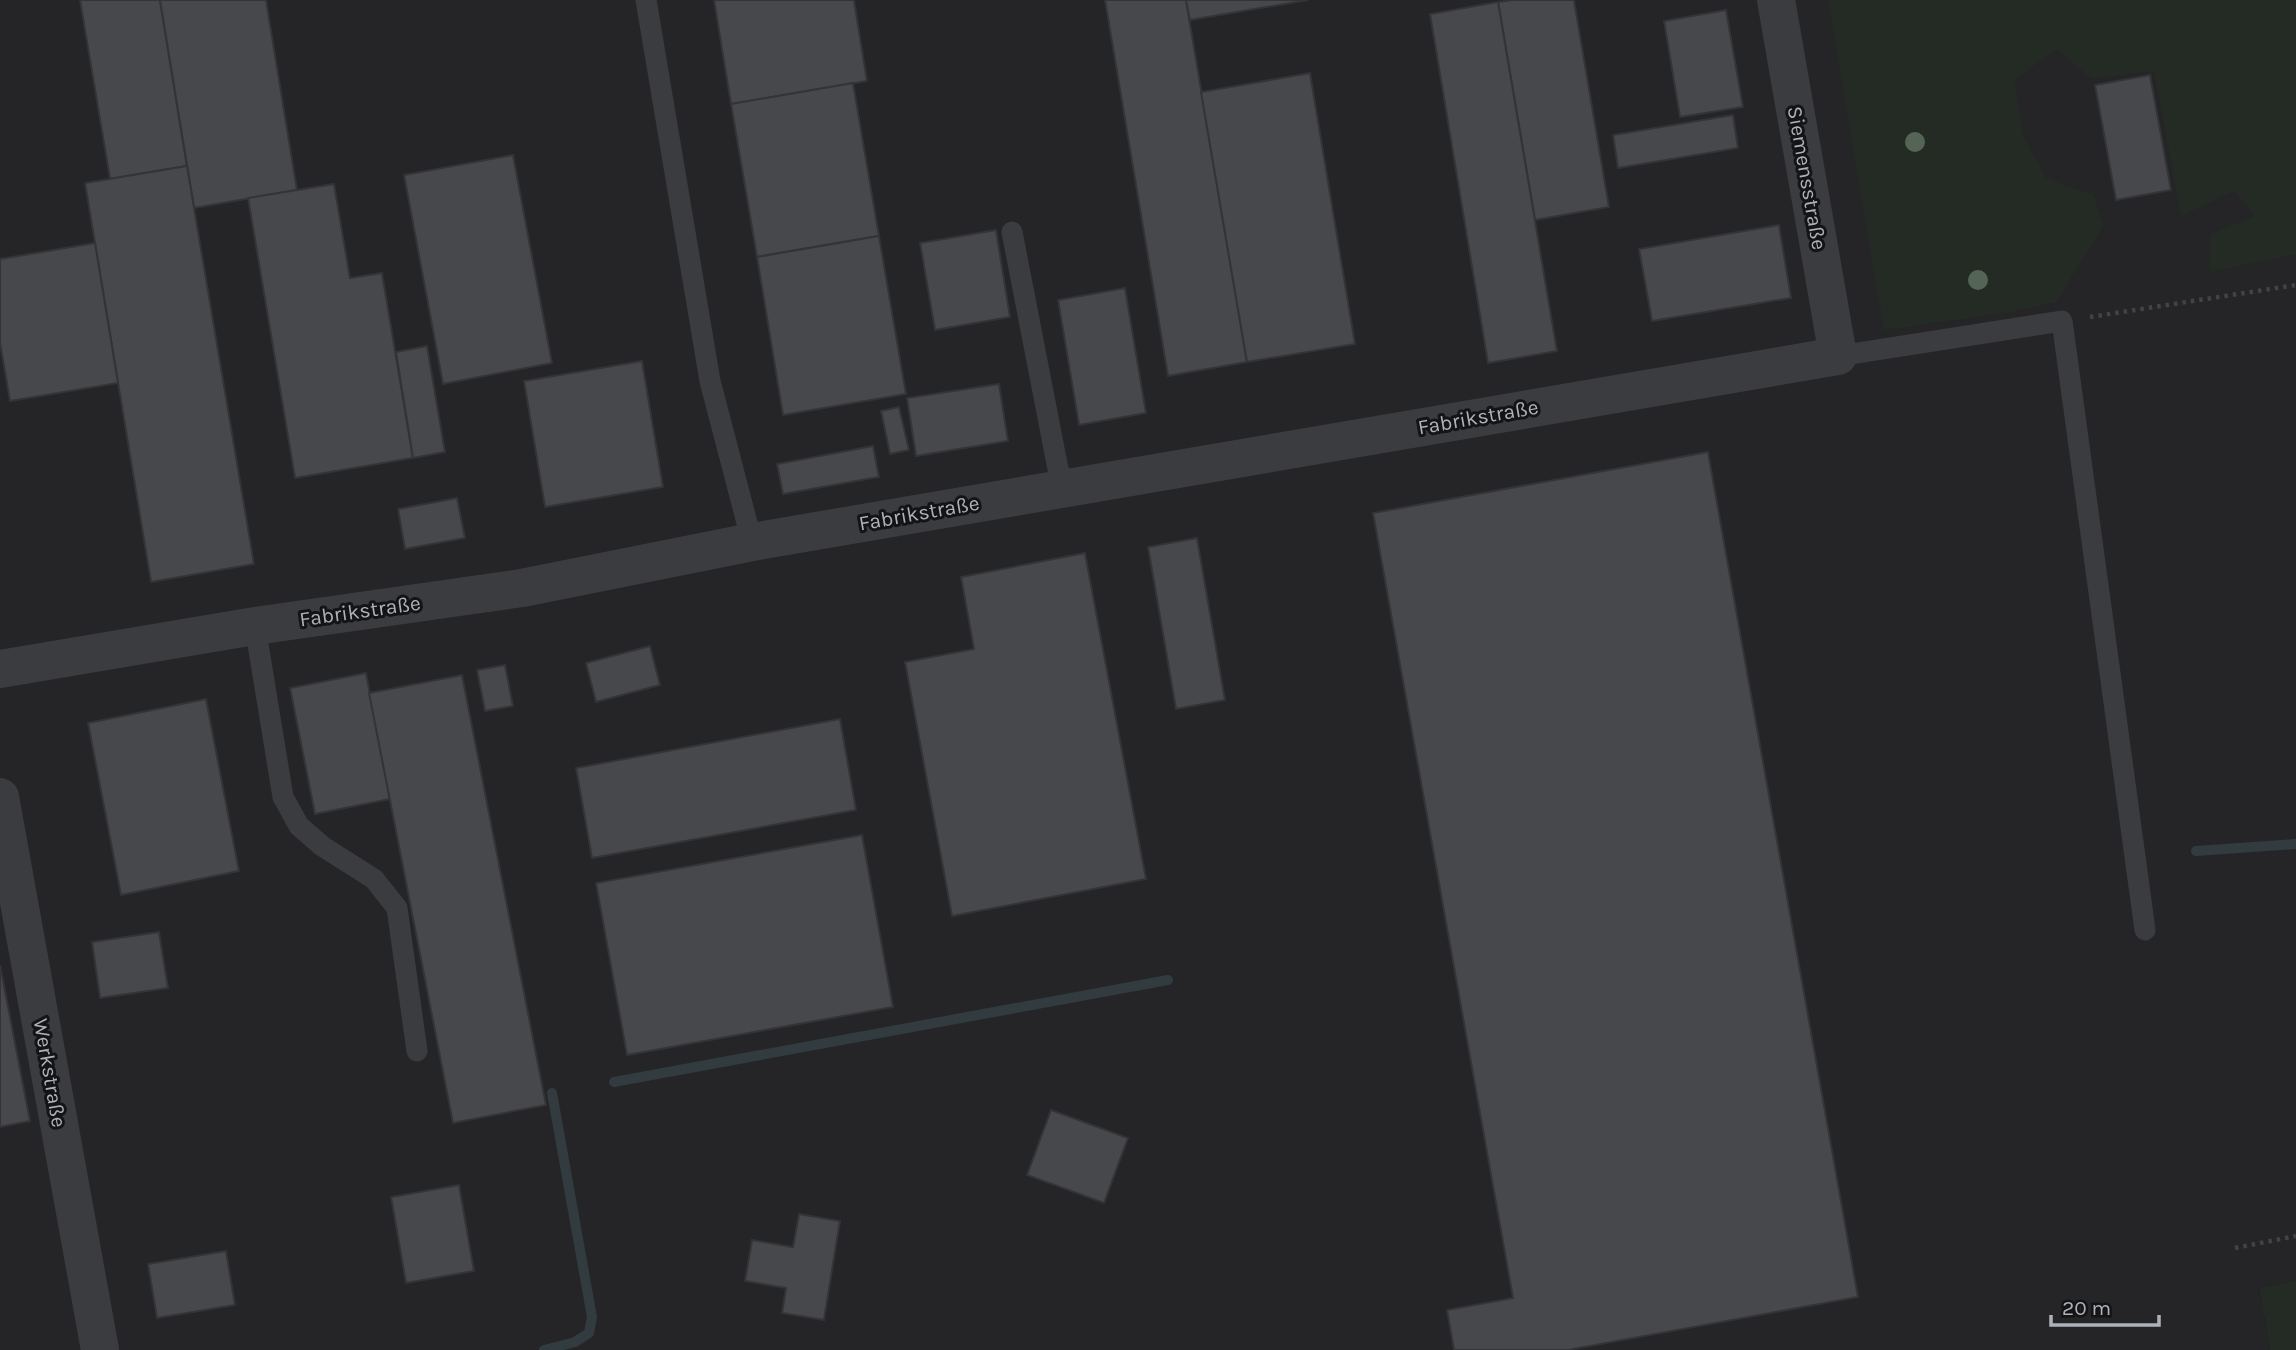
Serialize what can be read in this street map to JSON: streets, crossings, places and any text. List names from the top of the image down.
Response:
{
  "streets": {
    "street": ["Siemensstraße", "Fabrikstraße", "Werkstraße"]
  },
  "crossings": [
    ["Siemensstraße", "Fabrikstraße"]
  ],
  "scale_bar": "20 m"
}
